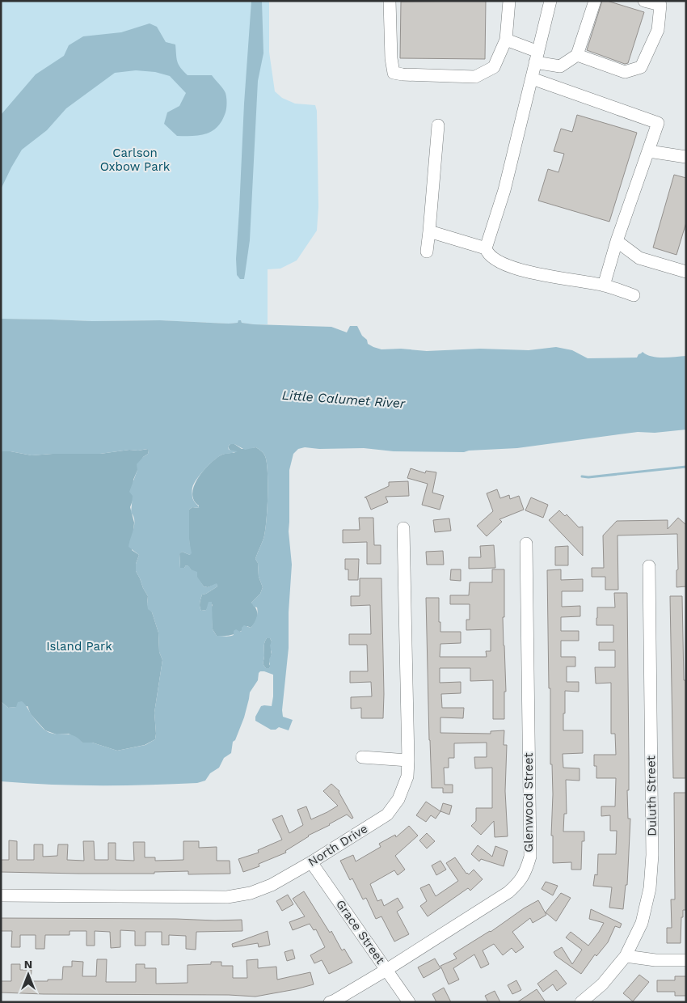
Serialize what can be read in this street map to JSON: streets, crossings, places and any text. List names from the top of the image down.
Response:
{
  "streets": {
    "street": [
      "Duluth Street",
      "Glenwood Street",
      "North Drive",
      "Grace Street"
    ]
  },
  "crossings": [
    ["Glenwood Street", "Grace Street"],
    ["North Drive", "Grace Street"]
  ],
  "water": ["Little Calumet River"],
  "parks": ["Carlson Oxbow Park", "Island Park"],
  "north": "top"
}
